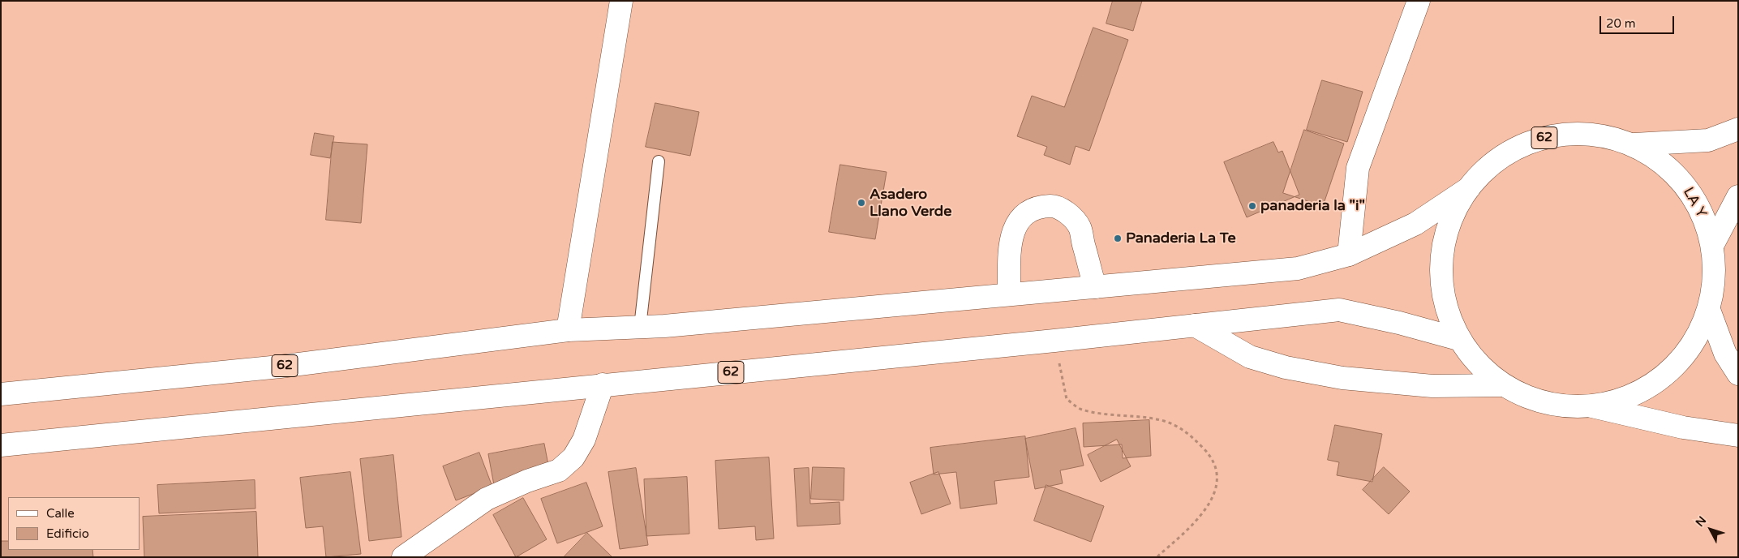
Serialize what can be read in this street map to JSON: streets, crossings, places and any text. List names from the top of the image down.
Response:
{
  "streets": {
    "main road": ["62", "LA Y"]
  },
  "crossings": [
    ["62", "LA Y"]
  ],
  "places": ["Asadero Llano Verde", "panaderia la \"i\"", "Panaderia La Te"],
  "legend": ["Calle", "Edificio"],
  "scale_bar": "20 m",
  "north": "top left"
}
